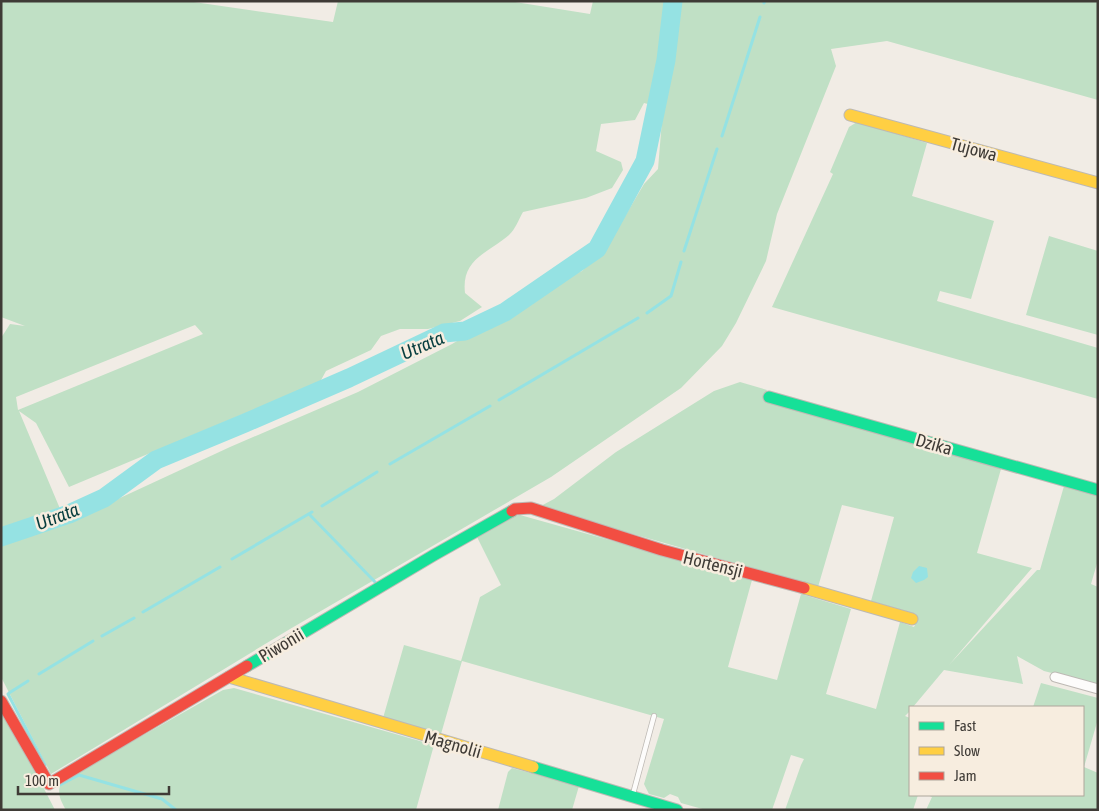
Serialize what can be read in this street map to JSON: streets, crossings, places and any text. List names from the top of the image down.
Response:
{
  "streets": {
    "street": [
      "Tujowa",
      "Dzika",
      "Hortensji",
      "Piwonii",
      "Magnolii"
    ]
  },
  "crossings": [
    ["Hortensji", "Piwonii"],
    ["Piwonii", "Magnolii"]
  ],
  "water": ["Utrata"],
  "legend": ["Fast", "Slow", "Jam"],
  "scale_bar": "100 m"
}
